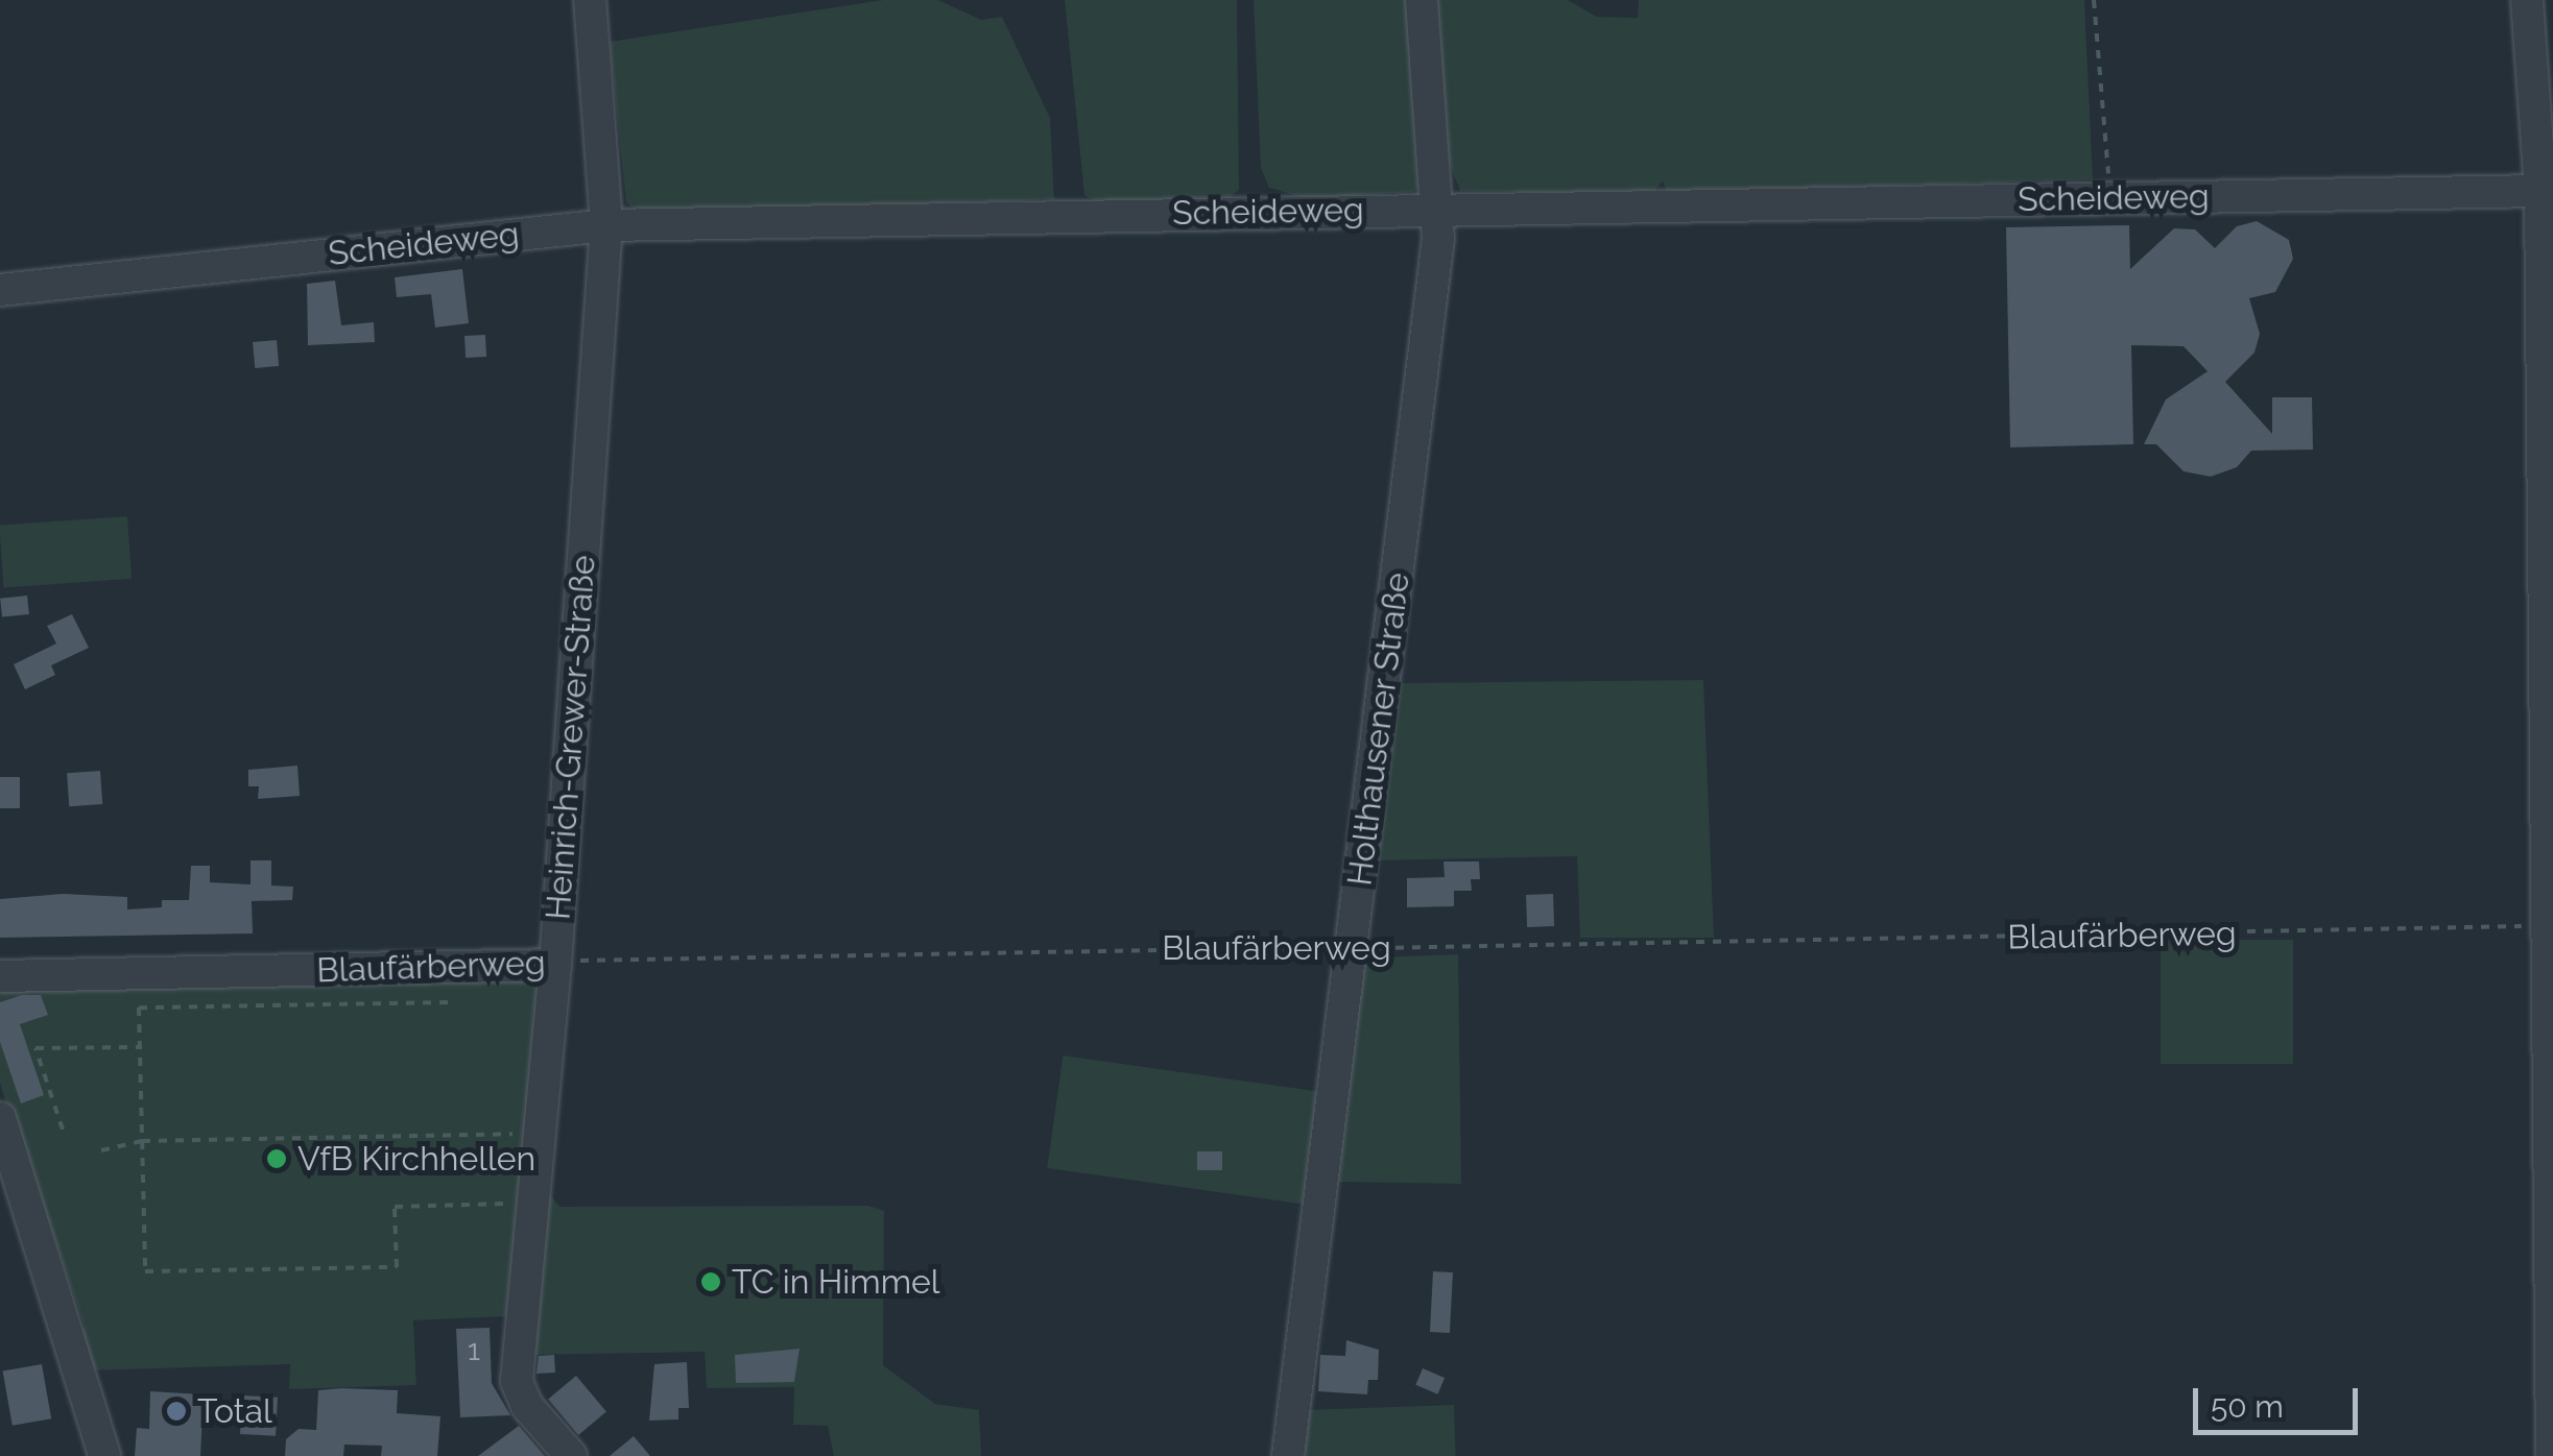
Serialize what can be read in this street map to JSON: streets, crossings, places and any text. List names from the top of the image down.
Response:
{
  "streets": {
    "street": [
      "Scheideweg",
      "Holthausener Straße",
      "Heinrich-Grewer-Straße",
      "Blaufärberweg"
    ]
  },
  "crossings": [
    ["Scheideweg", "Holthausener Straße"],
    ["Scheideweg", "Heinrich-Grewer-Straße"],
    ["Holthausener Straße", "Blaufärberweg"],
    ["Heinrich-Grewer-Straße", "Blaufärberweg"]
  ],
  "places": ["VfB Kirchhellen", "TC in Himmel", "Total"],
  "house_numbers": ["1"],
  "scale_bar": "50 m"
}
